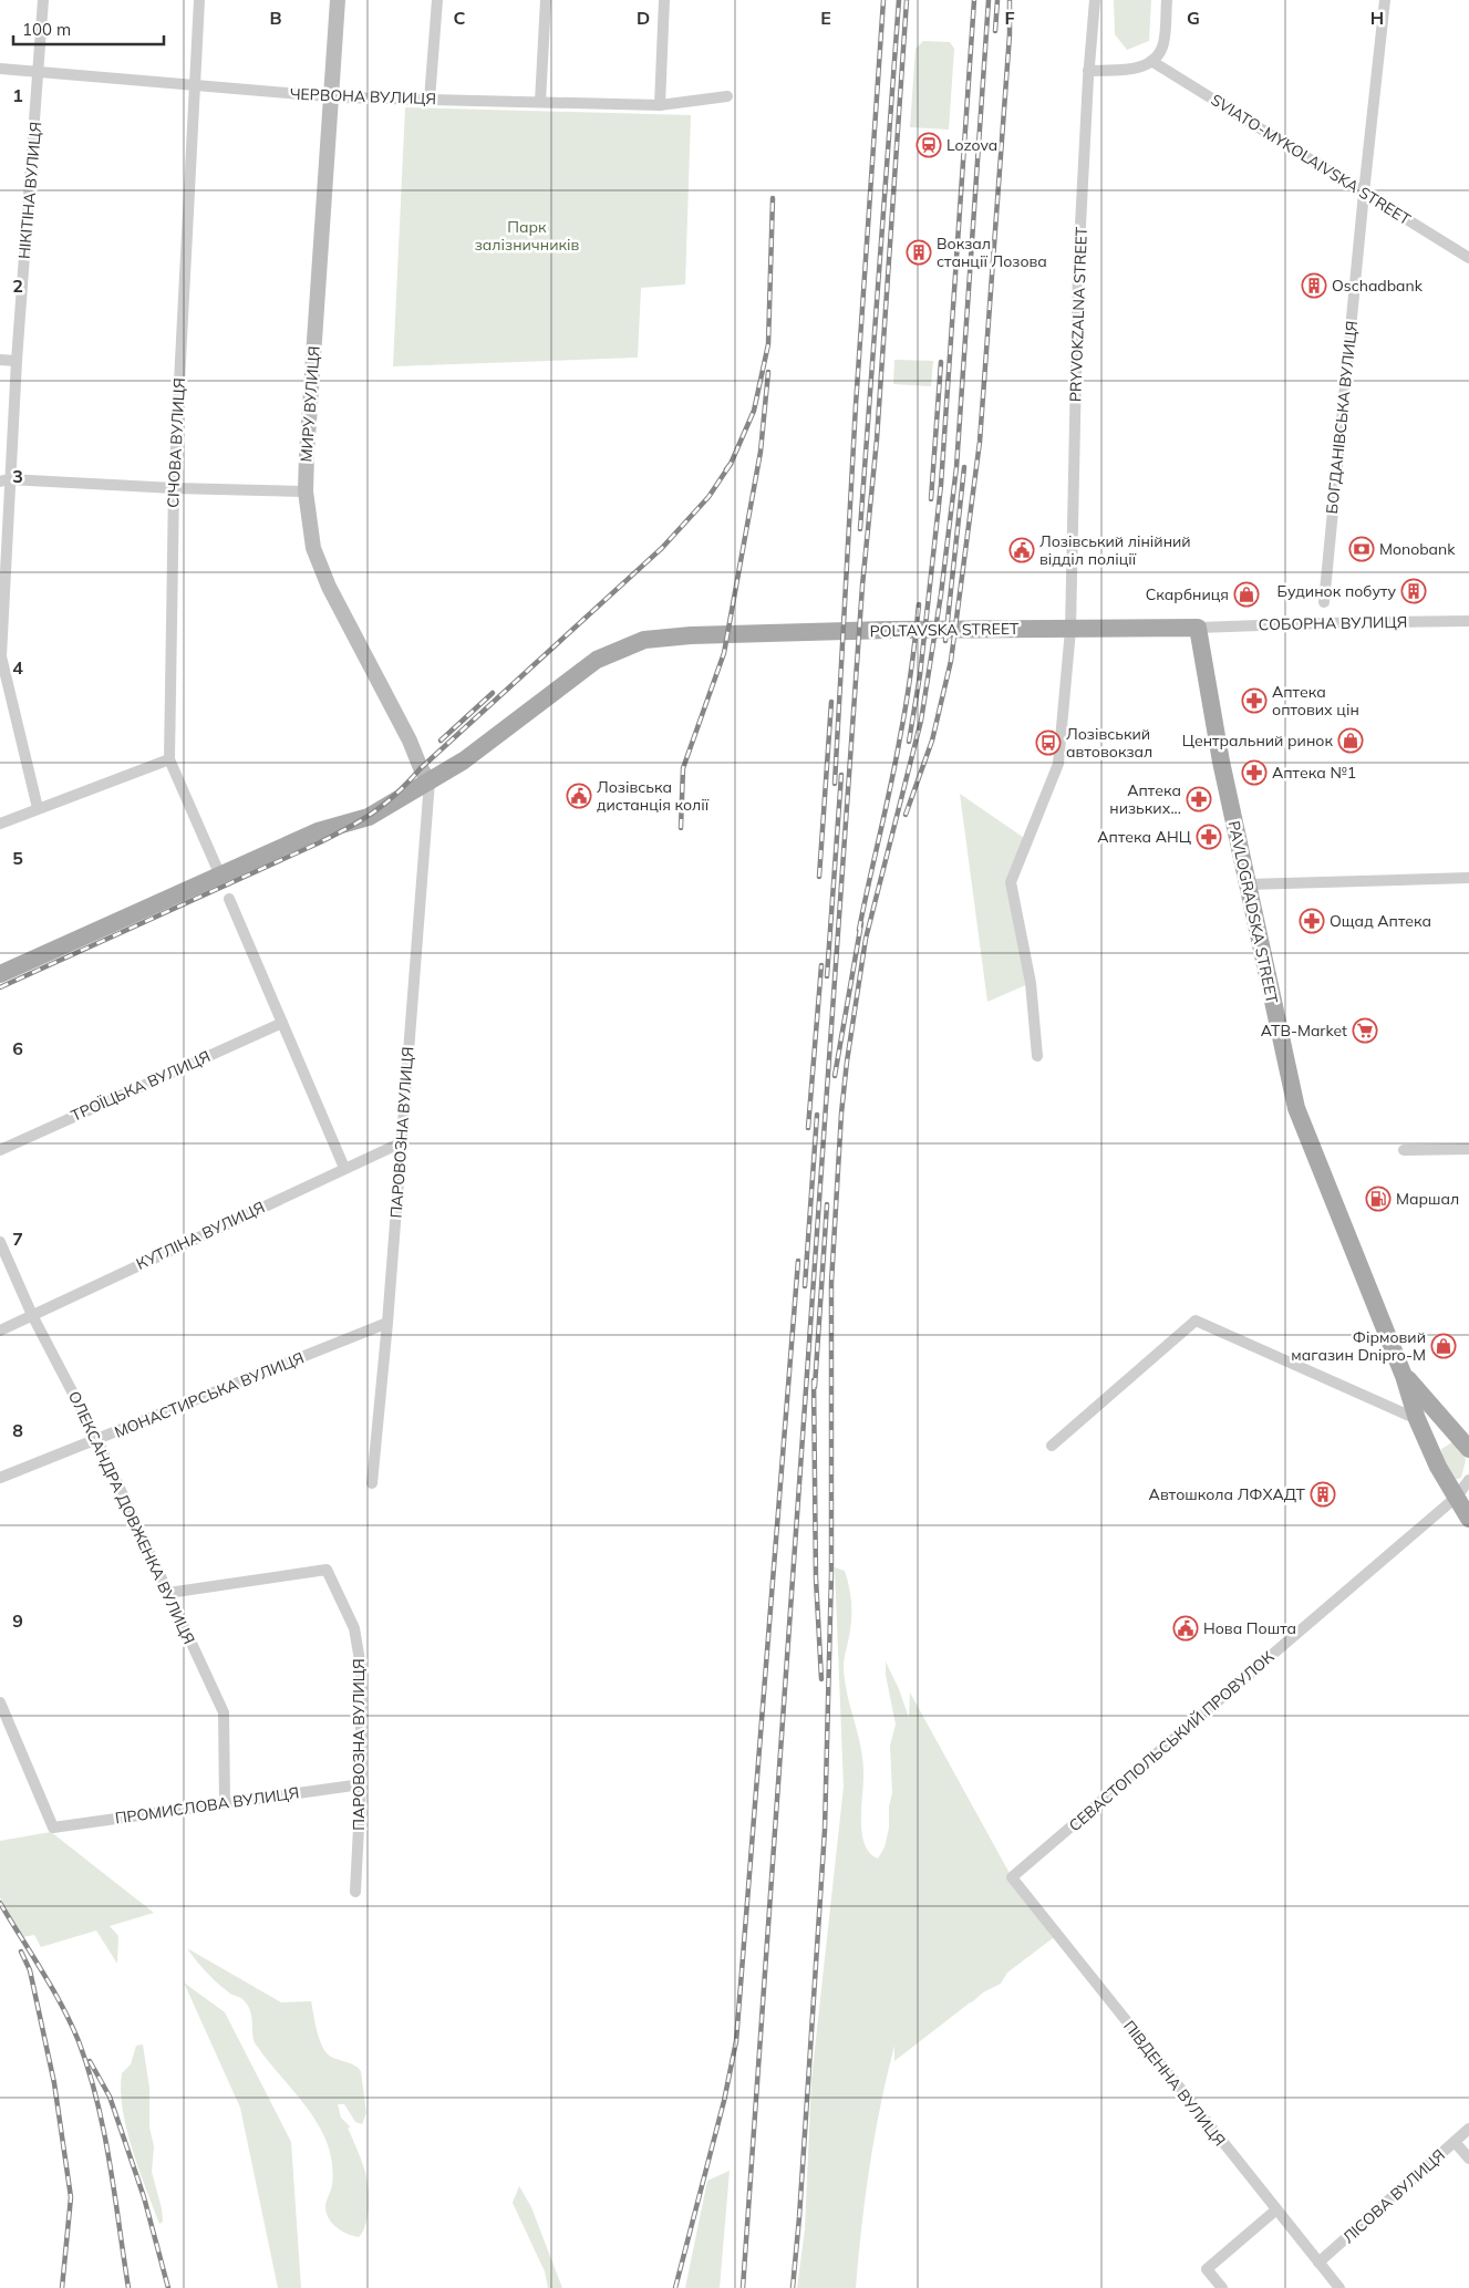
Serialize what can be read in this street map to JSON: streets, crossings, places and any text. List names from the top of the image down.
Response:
{
  "streets": {
    "main road": ["МИРУ ВУЛИЦЯ", "POLTAVSKA STREET", "PAVLOGRADSKA STREET"],
    "street": [
      "ЧЕРВОНА ВУЛИЦЯ",
      "SVIATO-MYKOLAIVSKA STREET",
      "НІКІТІНА ВУЛИЦЯ",
      "PRYVOKZALNA STREET",
      "БОГДАНІВСЬКА ВУЛИЦЯ",
      "СІЧОВА ВУЛИЦЯ",
      "СОБОРНА ВУЛИЦЯ",
      "ТРОЇЦЬКА ВУЛИЦЯ",
      "ПАРОВОЗНА ВУЛИЦЯ",
      "КУТЛІНА ВУЛИЦЯ",
      "МОНАСТИРСЬКА ВУЛИЦЯ",
      "ОЛЕКСАНДРА ДОВЖЕНКА ВУЛИЦЯ",
      "СЕВАСТОПОЛЬСЬКИЙ ПРОВУЛОК",
      "ПРОМИСЛОВА ВУЛИЦЯ",
      "ПІВДЕННА ВУЛИЦЯ",
      "ЛІСОВА ВУЛИЦЯ"
    ]
  },
  "crossings": [
    ["ЧЕРВОНА ВУЛИЦЯ", "НІКІТІНА ВУЛИЦЯ"],
    ["ЧЕРВОНА ВУЛИЦЯ", "МИРУ ВУЛИЦЯ"],
    ["ЧЕРВОНА ВУЛИЦЯ", "СІЧОВА ВУЛИЦЯ"],
    ["SVIATO-MYKOLAIVSKA STREET", "БОГДАНІВСЬКА ВУЛИЦЯ"],
    ["PRYVOKZALNA STREET", "POLTAVSKA STREET"],
    ["МИРУ ВУЛИЦЯ", "POLTAVSKA STREET"],
    ["МИРУ ВУЛИЦЯ", "ПАРОВОЗНА ВУЛИЦЯ"],
    ["СІЧОВА ВУЛИЦЯ", "POLTAVSKA STREET"],
    ["СОБОРНА ВУЛИЦЯ", "POLTAVSKA STREET"],
    ["СОБОРНА ВУЛИЦЯ", "PAVLOGRADSKA STREET"],
    ["POLTAVSKA STREET", "PAVLOGRADSKA STREET"],
    ["POLTAVSKA STREET", "ПАРОВОЗНА ВУЛИЦЯ"],
    ["PAVLOGRADSKA STREET", "СЕВАСТОПОЛЬСЬКИЙ ПРОВУЛОК"],
    ["ПАРОВОЗНА ВУЛИЦЯ", "КУТЛІНА ВУЛИЦЯ"],
    ["ПАРОВОЗНА ВУЛИЦЯ", "МОНАСТИРСЬКА ВУЛИЦЯ"],
    ["ПАРОВОЗНА ВУЛИЦЯ", "ОЛЕКСАНДРА ДОВЖЕНКА ВУЛИЦЯ"],
    ["ПАРОВОЗНА ВУЛИЦЯ", "ПРОМИСЛОВА ВУЛИЦЯ"],
    ["КУТЛІНА ВУЛИЦЯ", "ОЛЕКСАНДРА ДОВЖЕНКА ВУЛИЦЯ"],
    ["МОНАСТИРСЬКА ВУЛИЦЯ", "ОЛЕКСАНДРА ДОВЖЕНКА ВУЛИЦЯ"],
    ["ОЛЕКСАНДРА ДОВЖЕНКА ВУЛИЦЯ", "ПРОМИСЛОВА ВУЛИЦЯ"],
    ["СЕВАСТОПОЛЬСЬКИЙ ПРОВУЛОК", "ПІВДЕННА ВУЛИЦЯ"],
    ["ПІВДЕННА ВУЛИЦЯ", "ЛІСОВА ВУЛИЦЯ"]
  ],
  "parks": ["Парк залізничників"],
  "places": {
    "station": ["Lozova"],
    "building": [
      "Вокзал станції Лозова",
      "Oschadbank",
      "Будинок побуту",
      "Автошкола ЛФХАДТ"
    ],
    "bank": ["Monobank"],
    "public building": ["Лозівський лінійний відділ поліції", "Лозівська дистанція колії", "Нова Пошта"],
    "shop": ["Скарбниця", "Центральний ринок", "Фірмовий магазин Dnipro-M"],
    "pharmacy": [
      "Аптека оптових цін",
      "Аптека №1",
      "Аптека низьких...",
      "Аптека АНЦ",
      "Ощад Аптека"
    ],
    "bus stop": ["Лозівський автовокзал"],
    "supermarket": ["ATB-Market"],
    "fuel station": ["Маршал"]
  },
  "scale_bar": "100 m",
  "grid": {
    "columns": [
      "B",
      "C",
      "D",
      "E",
      "F",
      "G",
      "H"
    ],
    "rows": [
      "1",
      "2",
      "3",
      "4",
      "5",
      "6",
      "7",
      "8",
      "9"
    ]
  }
}
